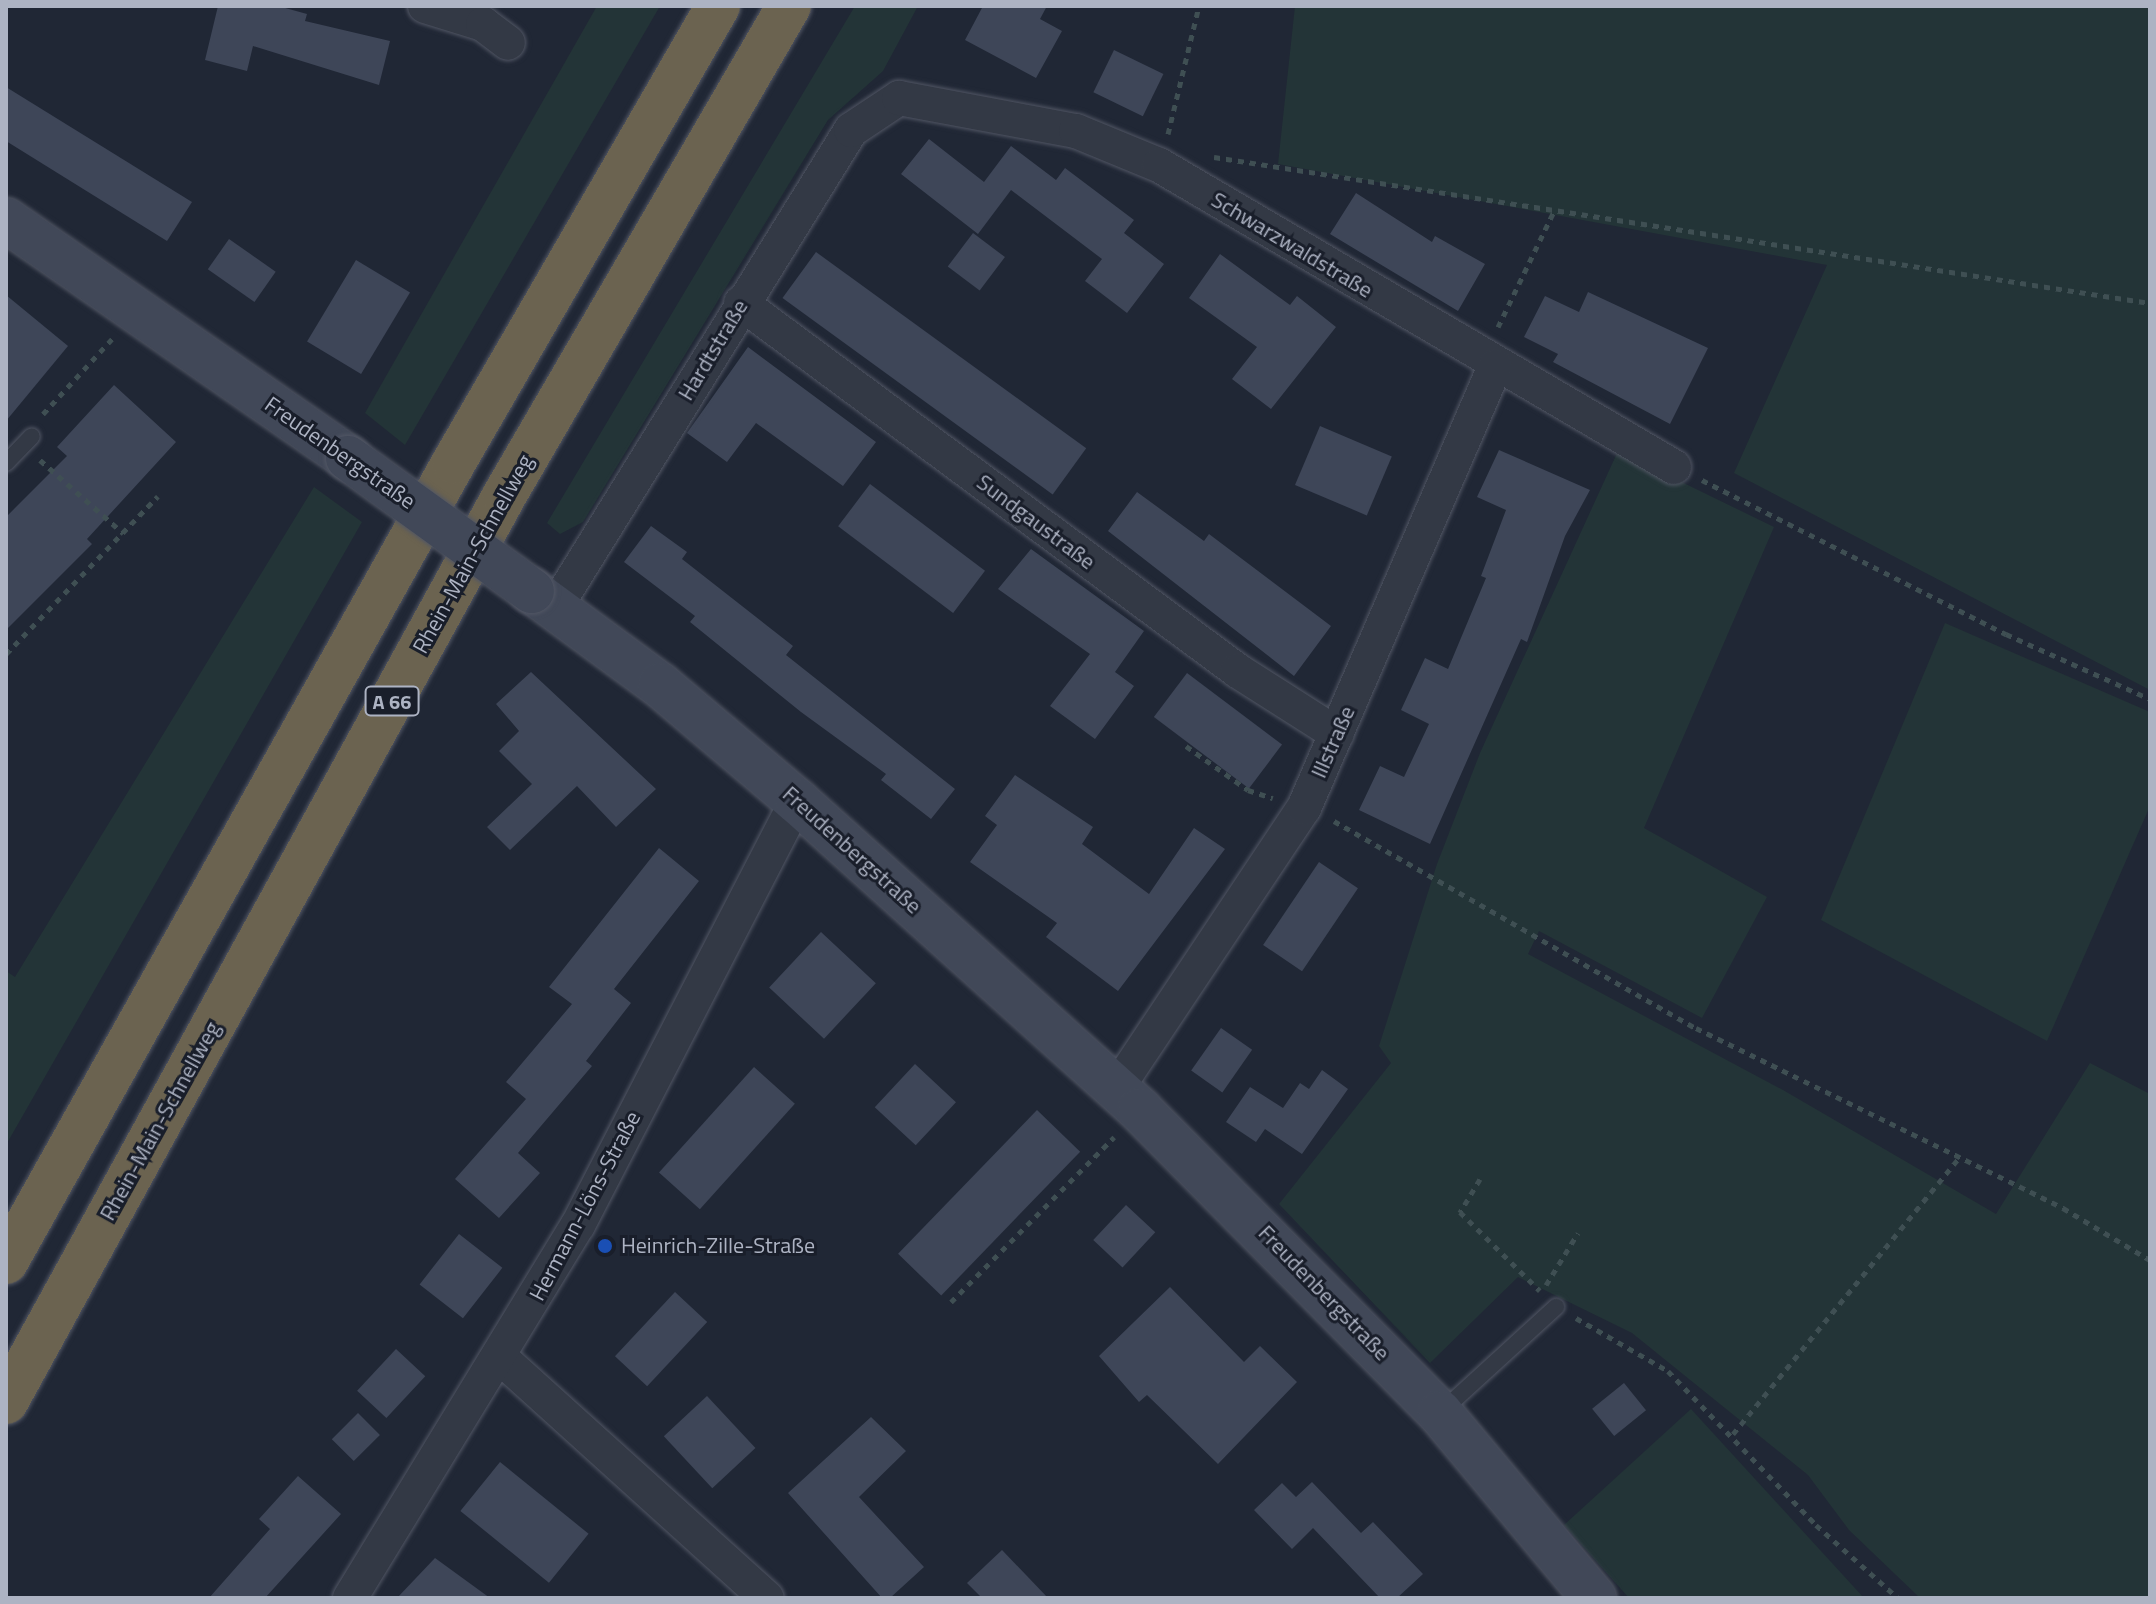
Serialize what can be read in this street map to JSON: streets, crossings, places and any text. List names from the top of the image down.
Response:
{
  "streets": {
    "highway": ["Rhein-Main-Schnellweg", "A 66"],
    "street": [
      "Schwarzwaldstraße",
      "Hardtstraße",
      "Freudenbergstraße",
      "Sundgaustraße",
      "Illstraße",
      "Hermann-Löns-Straße"
    ]
  },
  "crossings": [
    ["Schwarzwaldstraße", "Hardtstraße"],
    ["Schwarzwaldstraße", "Illstraße"],
    ["Hardtstraße", "Freudenbergstraße"],
    ["Hardtstraße", "Sundgaustraße"],
    ["Freudenbergstraße", "Illstraße"],
    ["Freudenbergstraße", "Hermann-Löns-Straße"],
    ["Sundgaustraße", "Illstraße"]
  ],
  "places": ["Heinrich-Zille-Straße"]
}
